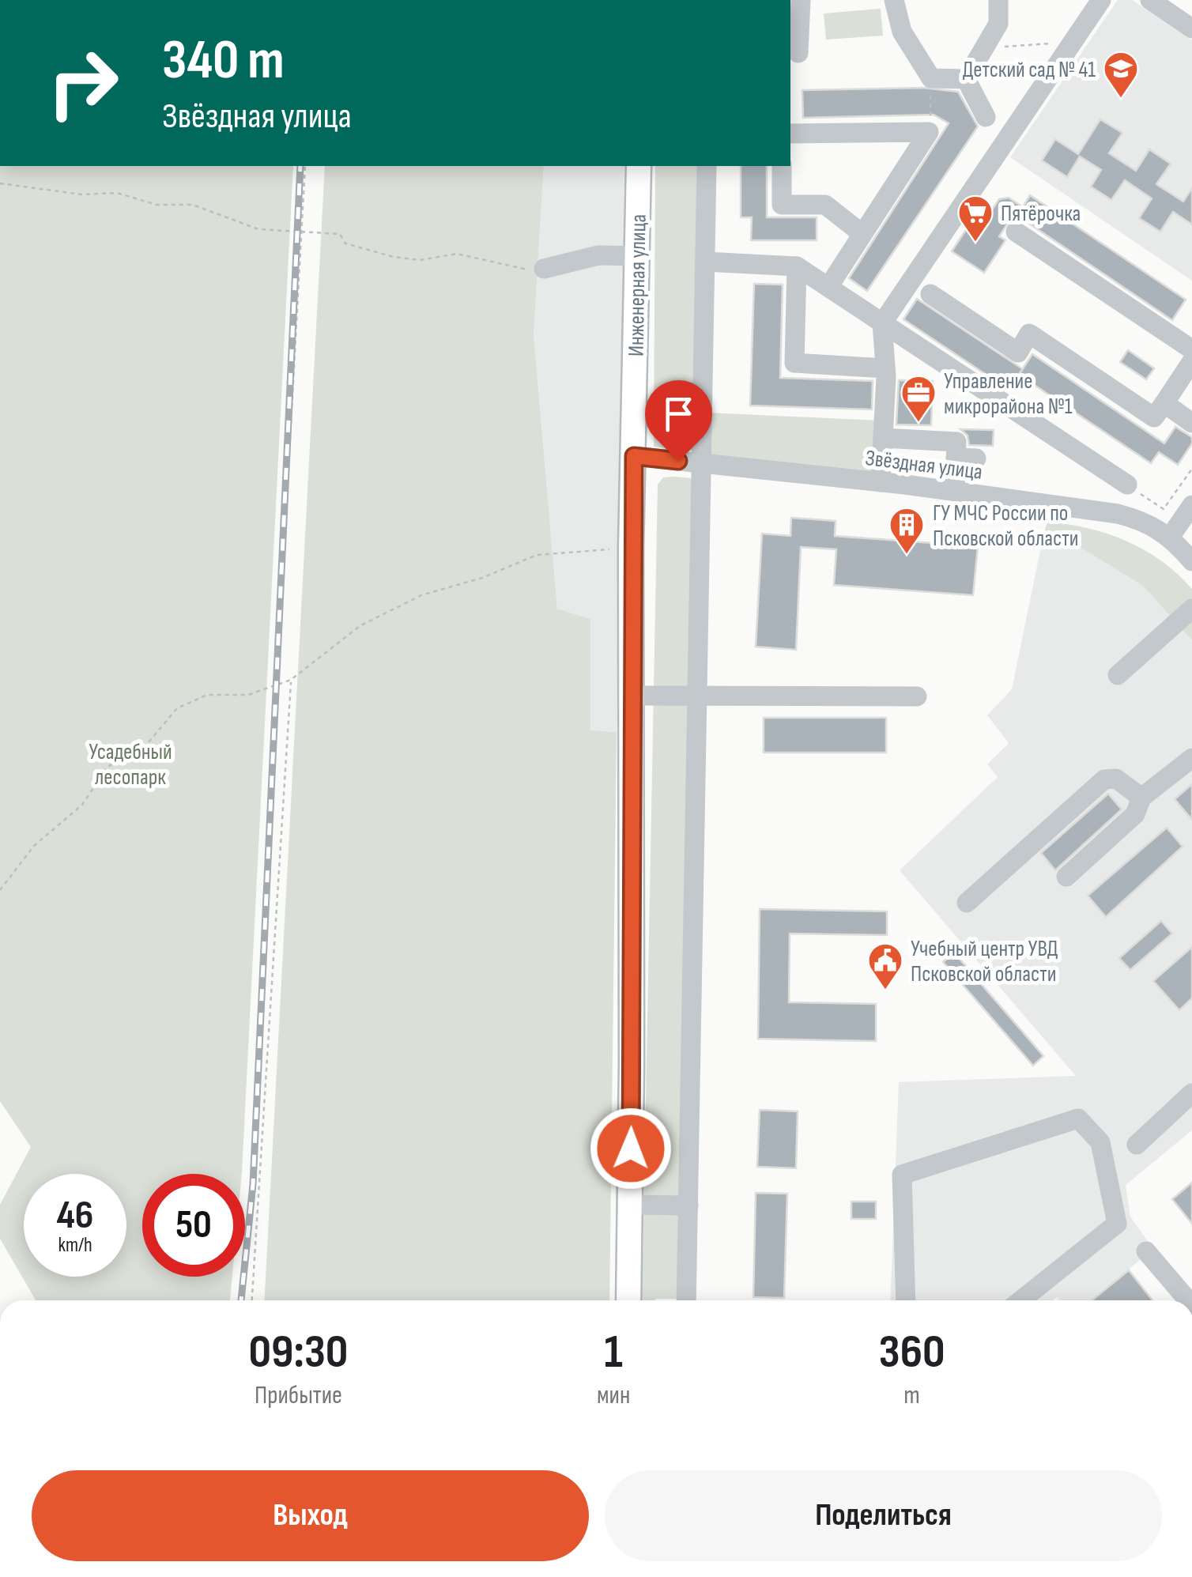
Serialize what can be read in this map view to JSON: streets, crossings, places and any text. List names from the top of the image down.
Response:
{
  "streets": {
    "main road": ["Инженерная улица"],
    "street": ["Звёздная улица"]
  },
  "crossings": [
    ["Инженерная улица", "Звёздная улица"]
  ],
  "parks": ["Усадебный лесопарк"],
  "places": {
    "school or university": ["Детский сад № 41"],
    "supermarket": ["Пятёрочка"],
    "office": ["Управление микрорайона №1"],
    "building": ["ГУ МЧС России по Псковской области"],
    "public building": ["Учебный центр УВД Псковской области"]
  },
  "page": {
    "turn": ["340 m", "Звёздная улица"],
    "speed": "46 km/h",
    "limit": "50",
    "eta": [
      "09:30",
      "Прибытие",
      "1",
      "мин",
      "360",
      "m"
    ],
    "buttons": ["Выход", "Поделиться"]
  }
}
